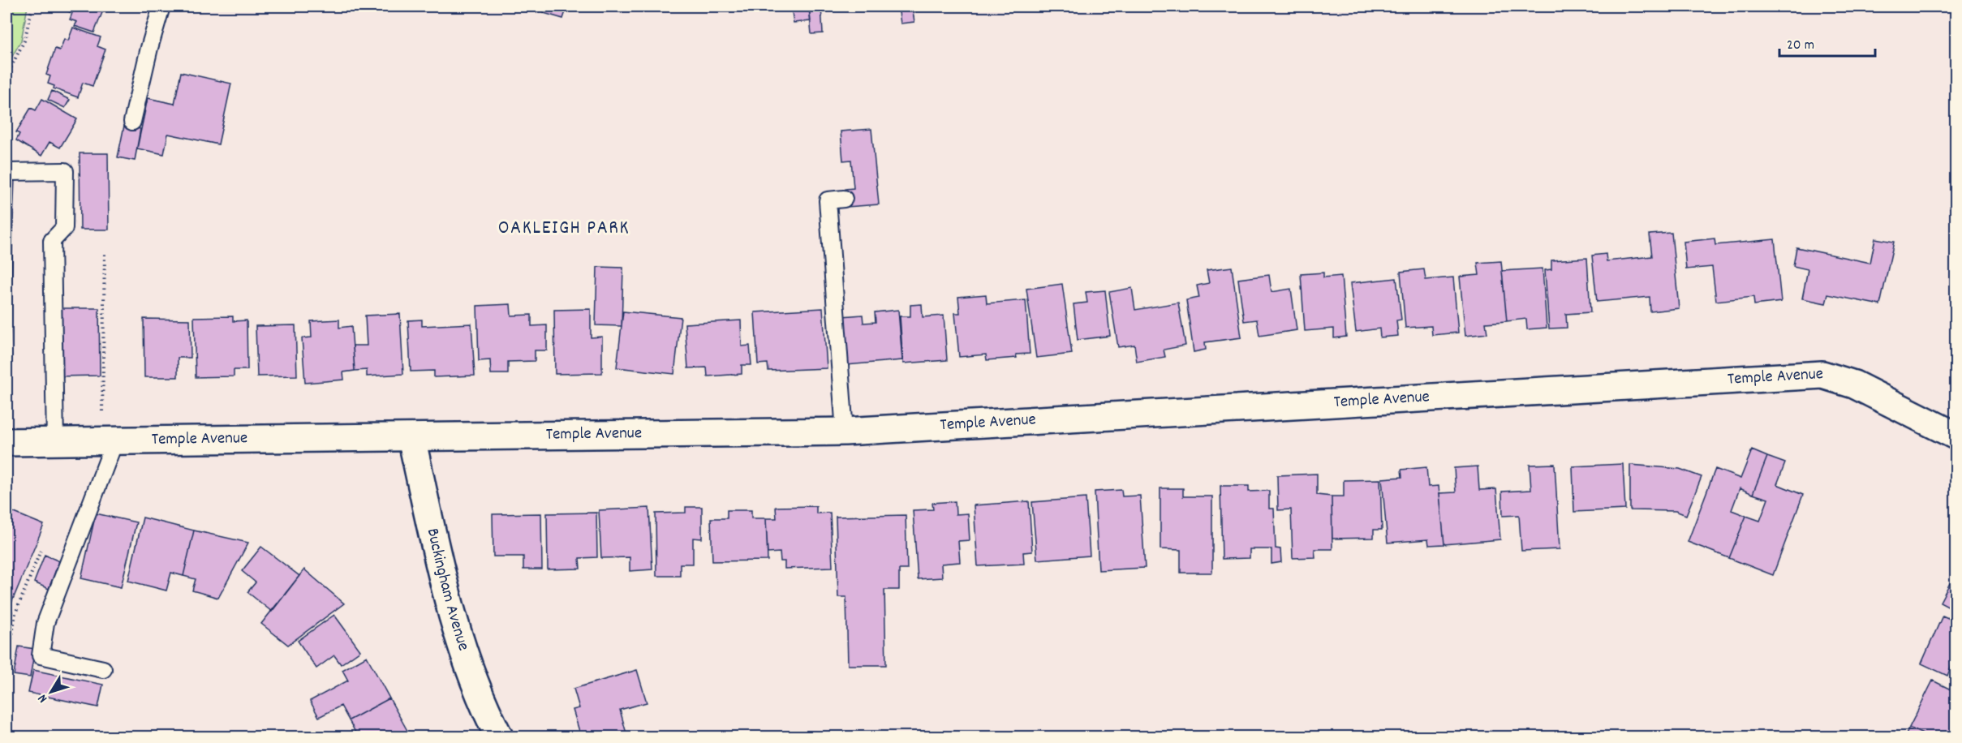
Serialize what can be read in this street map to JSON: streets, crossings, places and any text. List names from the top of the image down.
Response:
{
  "streets": {
    "street": ["Temple Avenue", "Buckingham Avenue"]
  },
  "crossings": [
    ["Temple Avenue", "Buckingham Avenue"]
  ],
  "districts": ["OAKLEIGH PARK"],
  "scale_bar": "20 m",
  "north": "bottom left"
}
